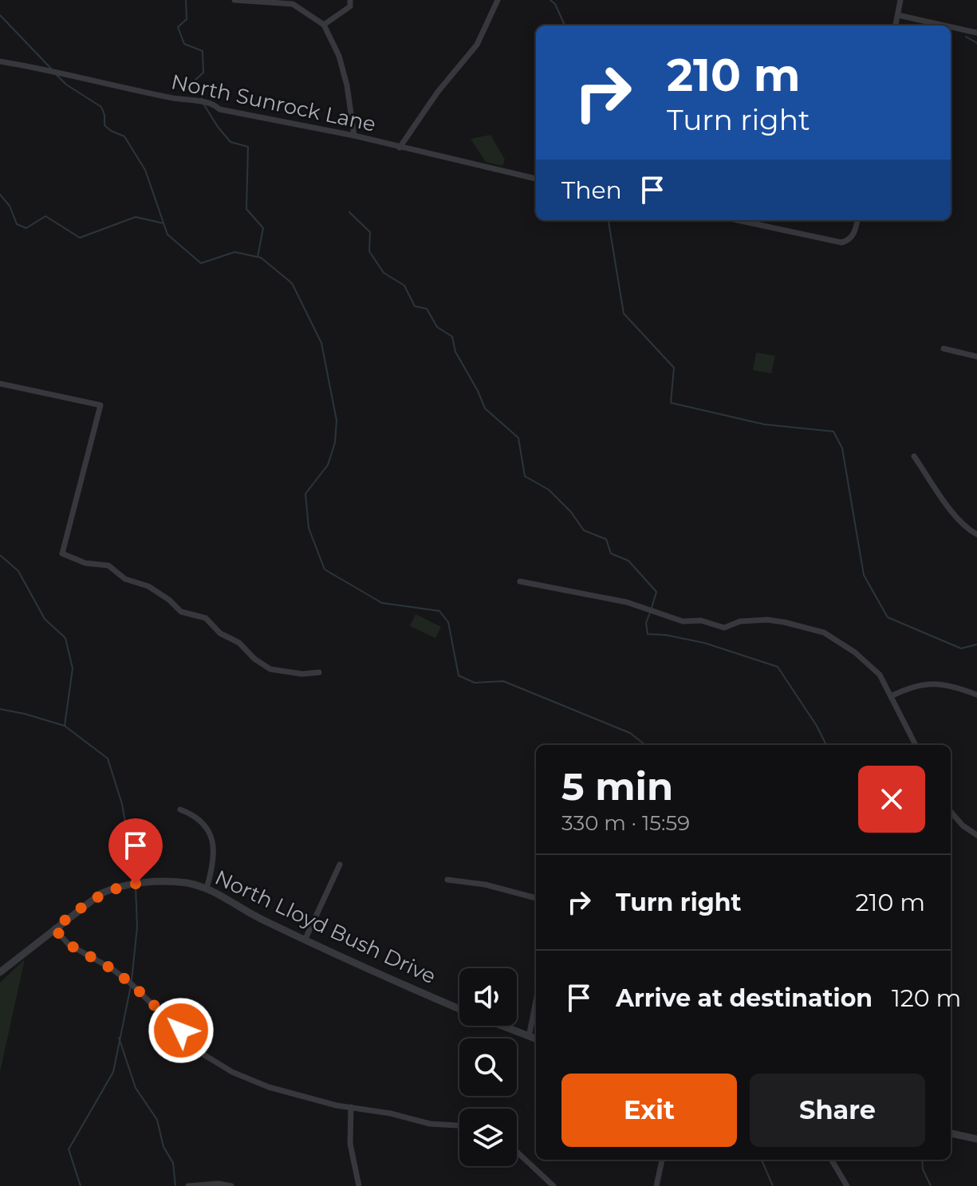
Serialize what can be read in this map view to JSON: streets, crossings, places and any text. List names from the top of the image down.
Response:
{
  "streets": {
    "street": ["North Sunrock Lane", "North Lloyd Bush Drive"]
  },
  "page": {
    "turn": ["210 m", "Turn right"],
    "then": "Then",
    "heading": ["5 min", "330 m · 15:59"],
    "list": [
      {
        "name": "Turn right",
        "value": "210 m"
      },
      {
        "name": "Arrive at destination",
        "value": "120 m"
      }
    ],
    "buttons": ["Exit", "Share"]
  }
}
